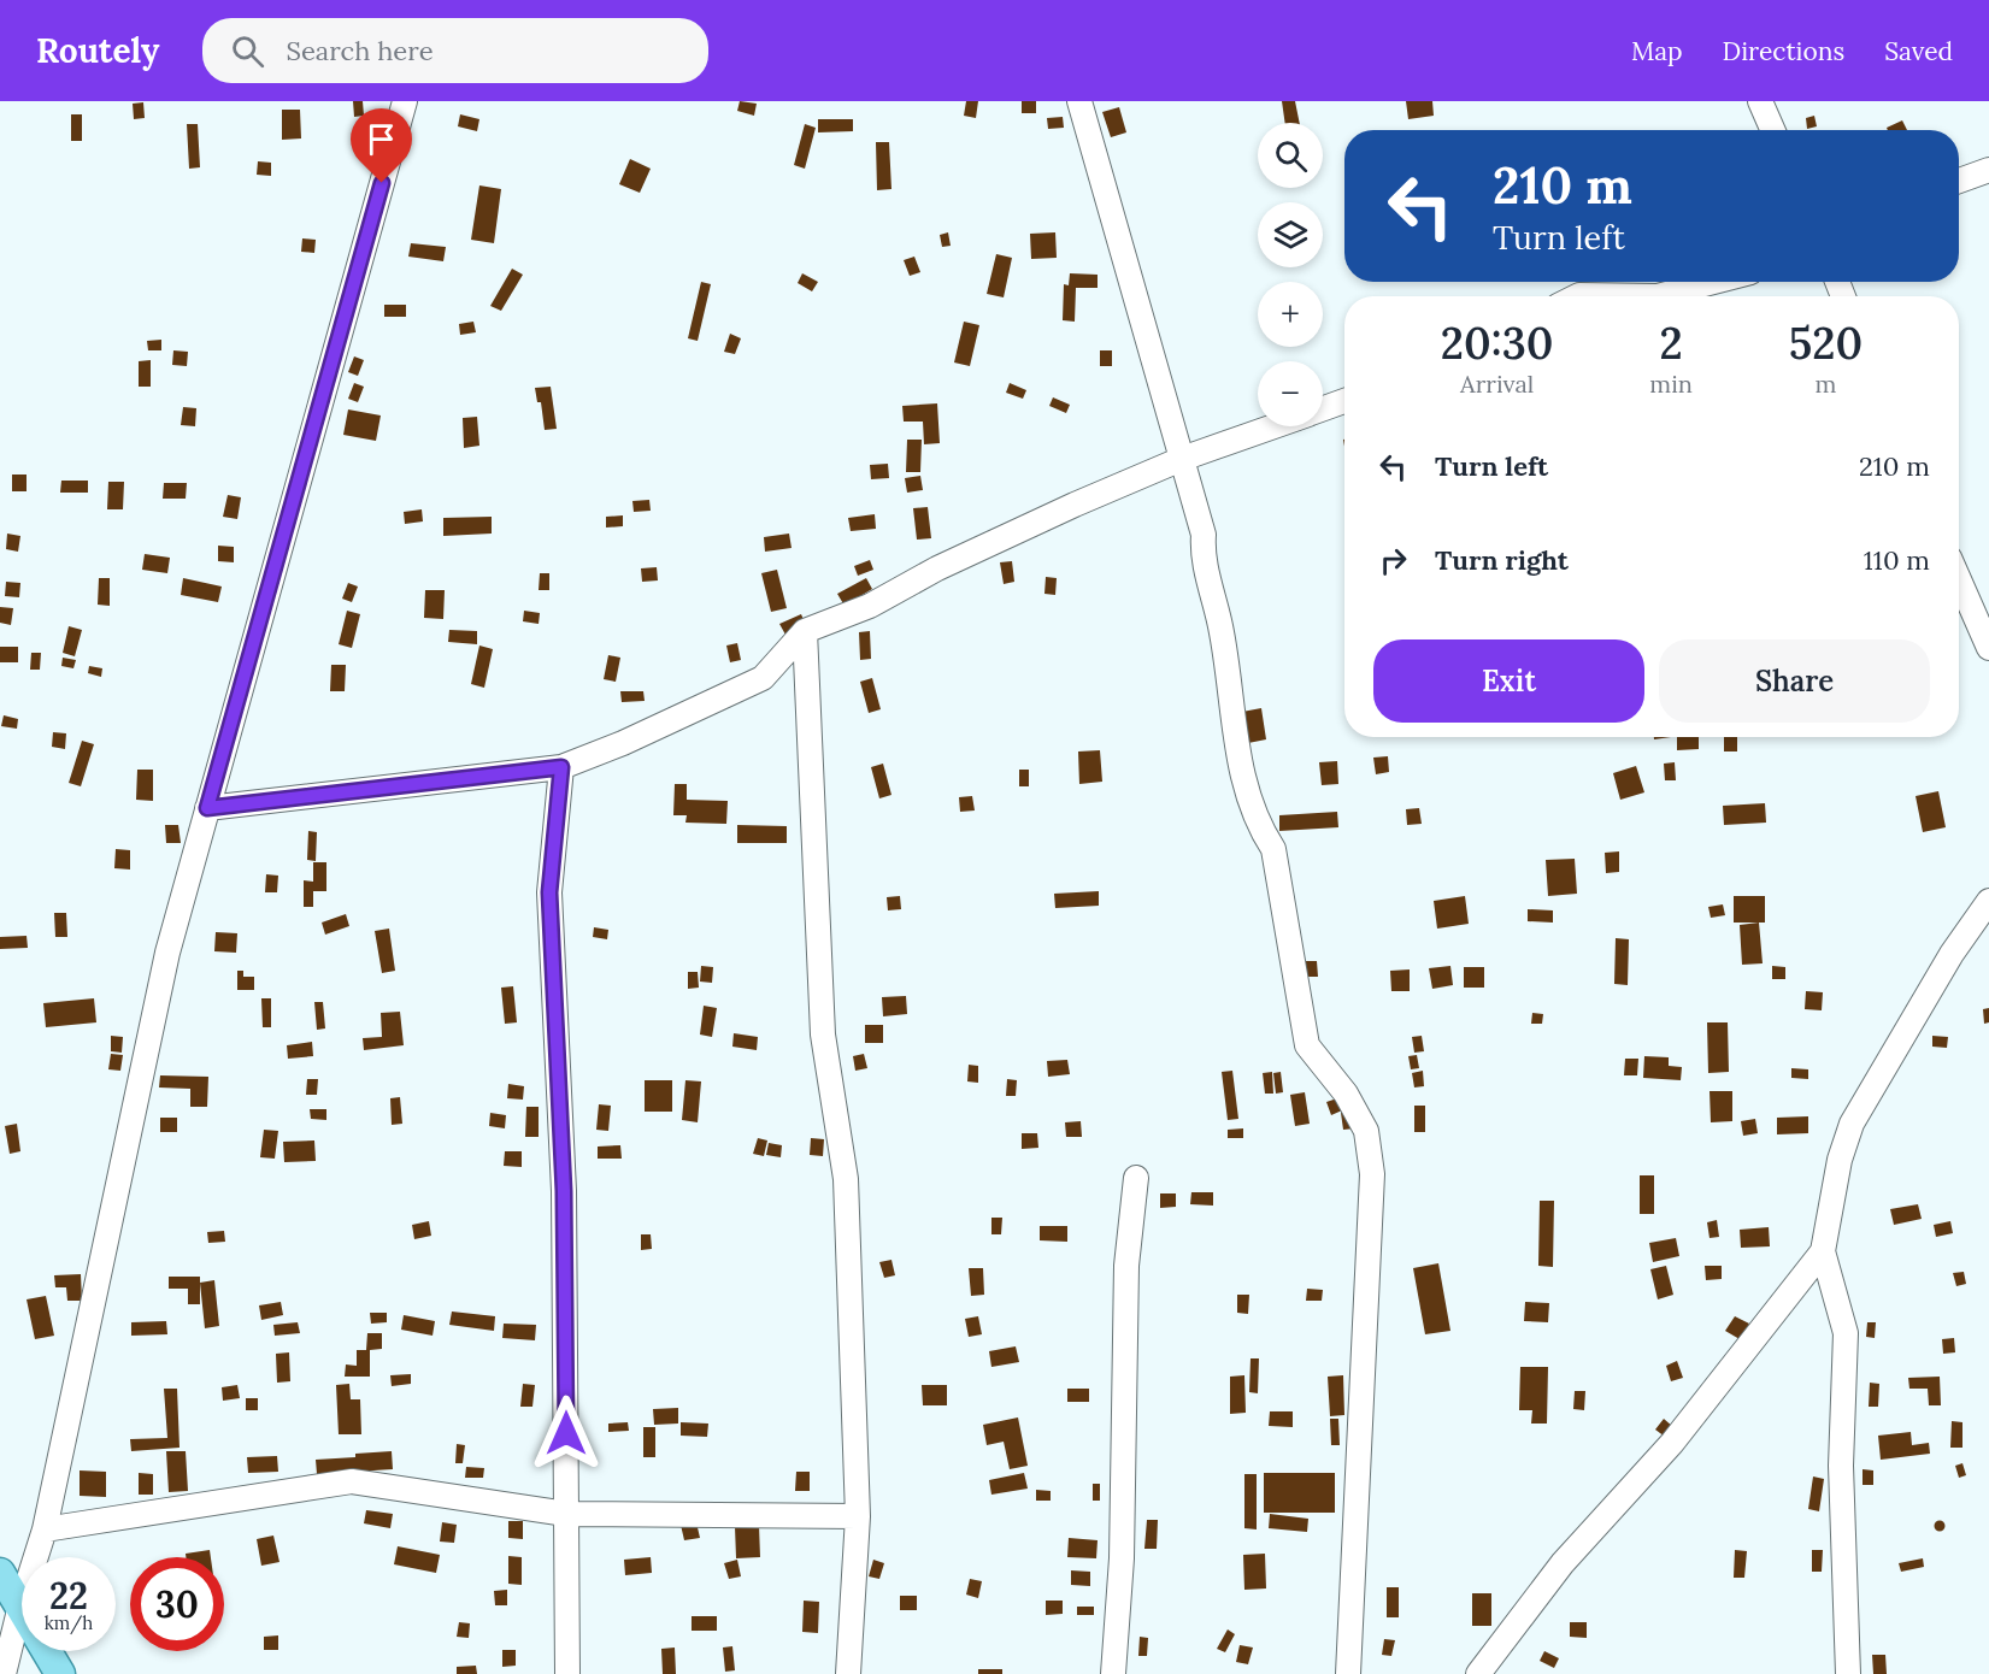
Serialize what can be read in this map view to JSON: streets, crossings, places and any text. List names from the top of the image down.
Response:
{
  "page": {
    "header": "Routely",
    "search": "Search here",
    "nav": ["Map", "Directions", "Saved"],
    "map_buttons": ["+", "−"],
    "turn": ["210 m", "Turn left"],
    "eta": [
      "20:30",
      "Arrival",
      "2",
      "min",
      "520",
      "m"
    ],
    "list": [
      {
        "name": "Turn left",
        "value": "210 m"
      },
      {
        "name": "Turn right",
        "value": "110 m"
      }
    ],
    "buttons": ["Exit", "Share"],
    "speed": "22 km/h",
    "limit": "30"
  }
}
